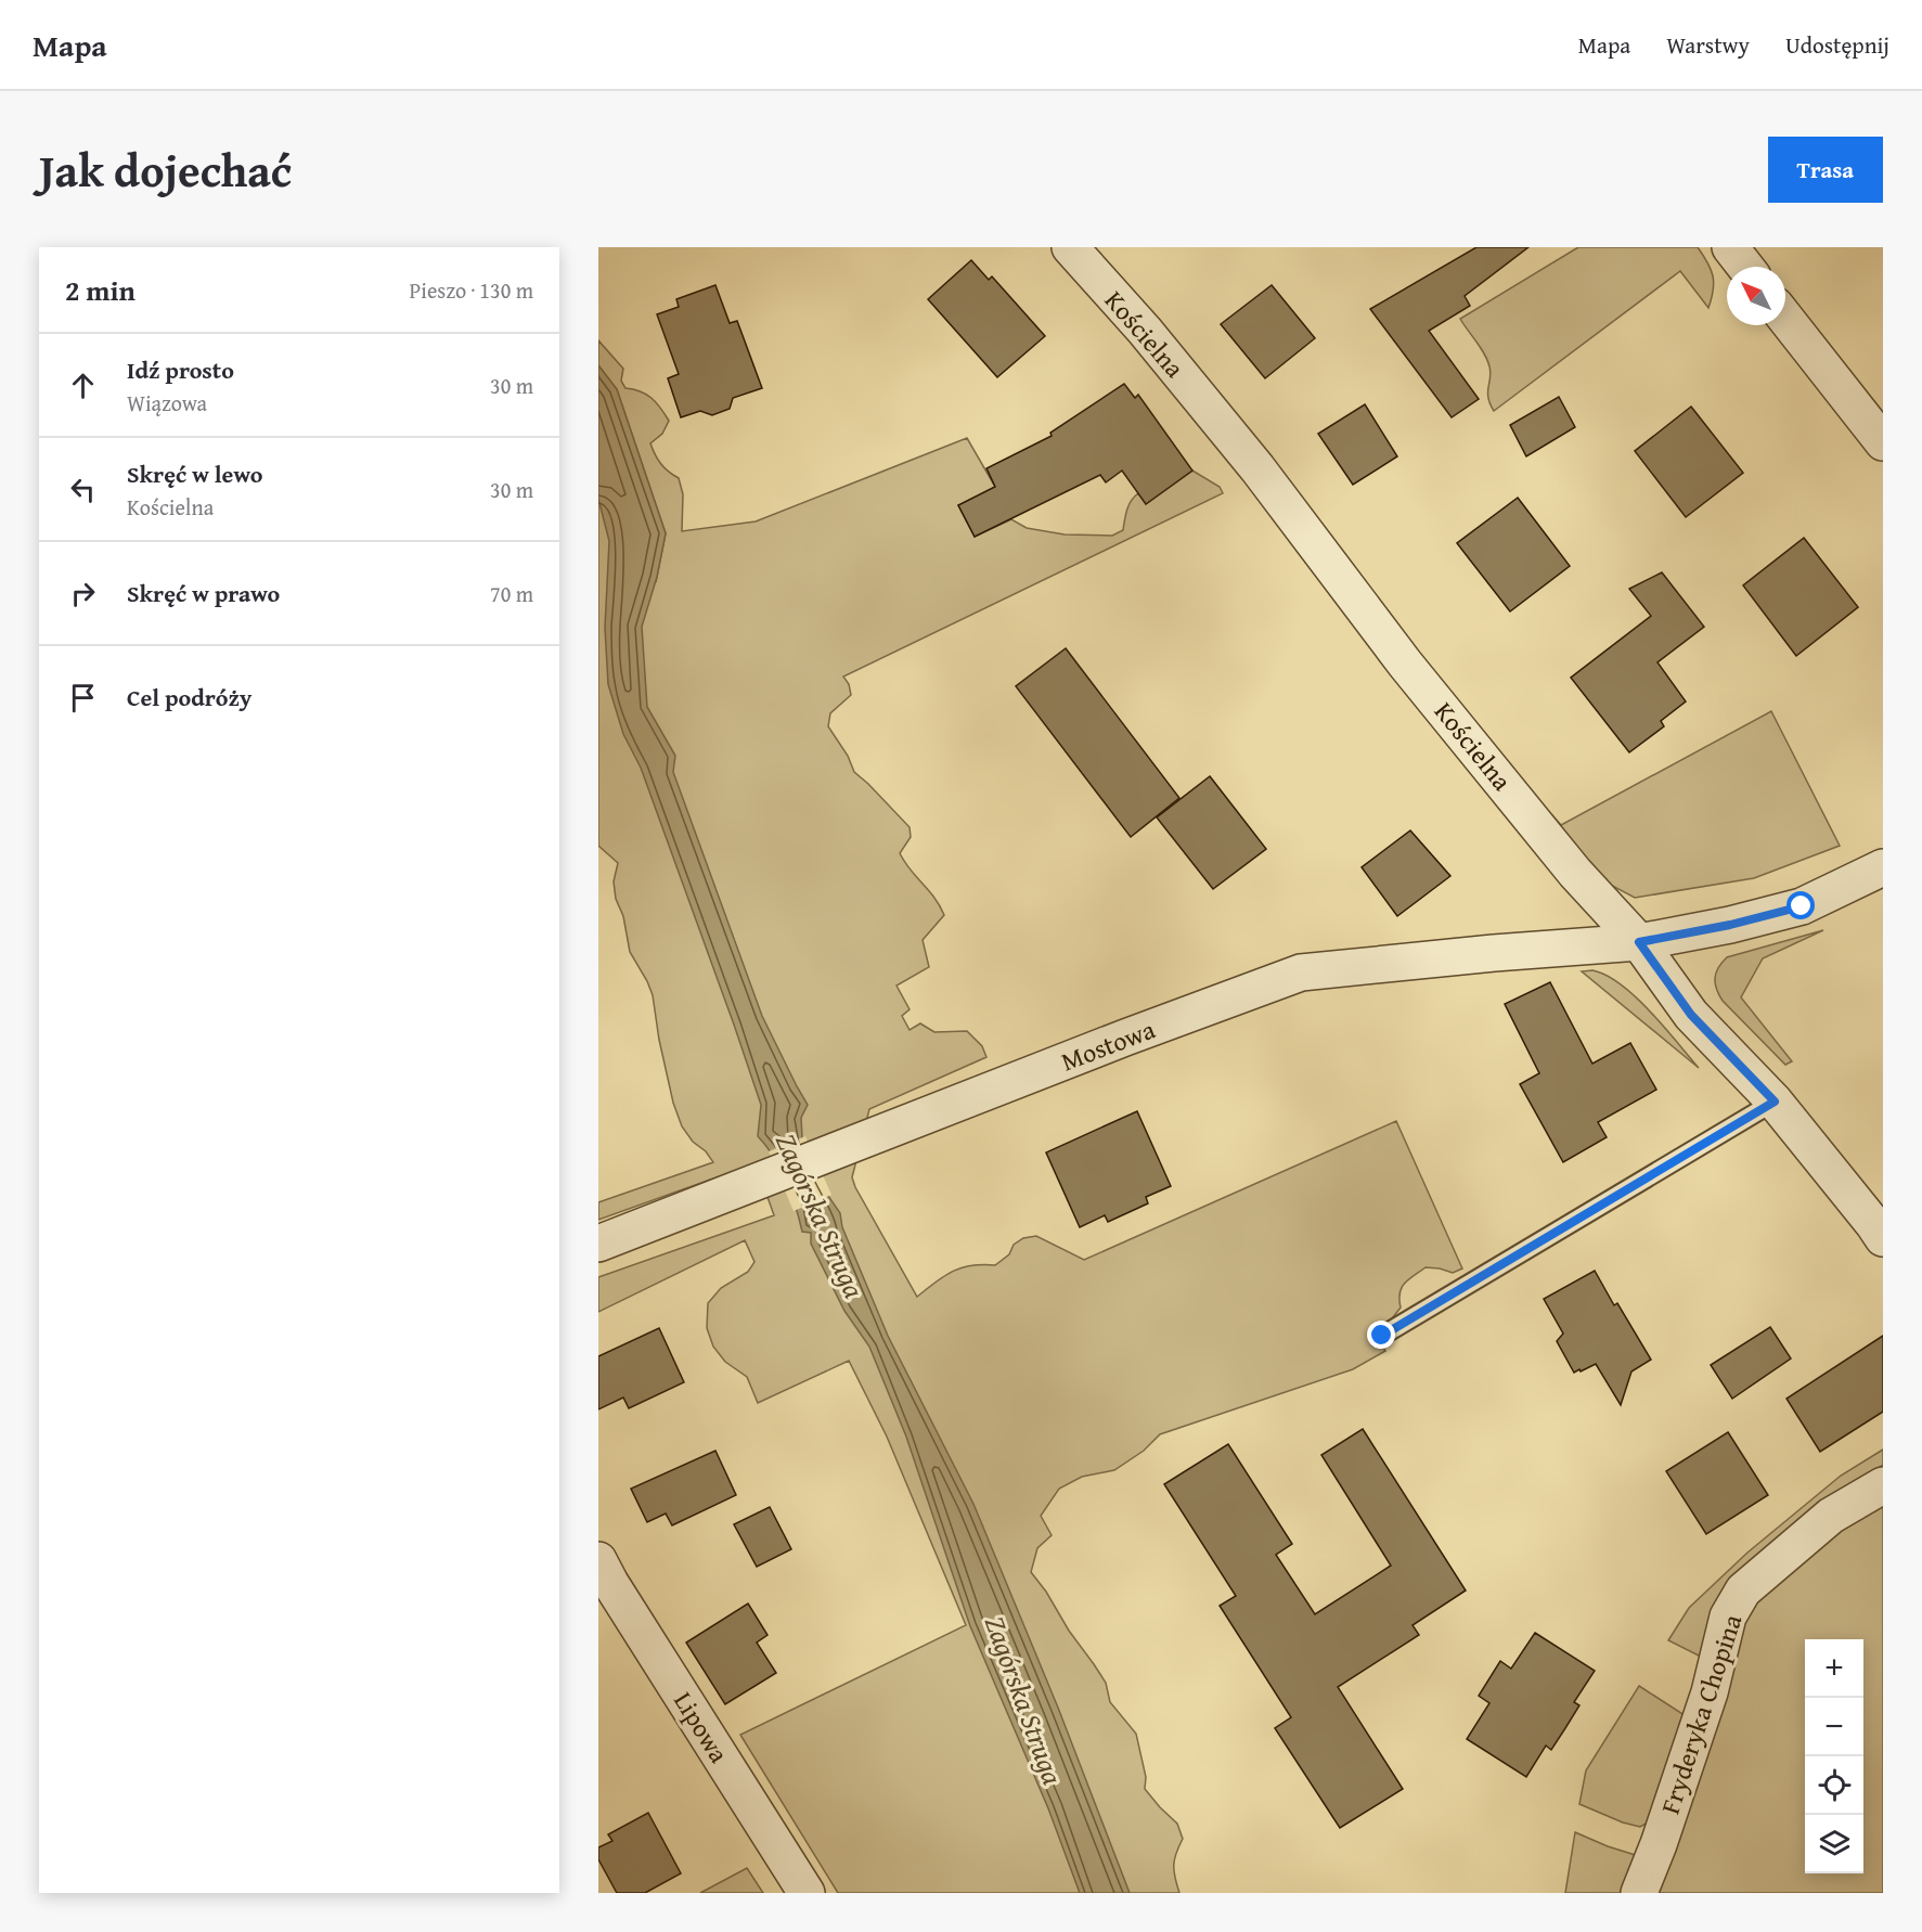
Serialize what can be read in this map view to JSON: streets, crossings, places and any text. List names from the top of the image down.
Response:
{
  "streets": {
    "street": [
      "Kościelna",
      "Mostowa",
      "Fryderyka Chopina",
      "Lipowa"
    ]
  },
  "crossings": [
    ["Kościelna", "Mostowa"]
  ],
  "water": ["Zagórska Struga"],
  "north": "top left",
  "page": {
    "header": "Mapa",
    "nav": ["Mapa", "Warstwy", "Udostępnij"],
    "title": "Jak dojechać",
    "buttons": "Trasa",
    "heading": ["2 min", "Pieszo · 130 m"],
    "list": [
      ["Idź prosto", "Wiązowa", "30 m"],
      ["Skręć w lewo", "Kościelna", "30 m"],
      ["Skręć w prawo", "70 m"],
      "Cel podróży"
    ],
    "map_buttons": ["+", "−"]
  }
}
